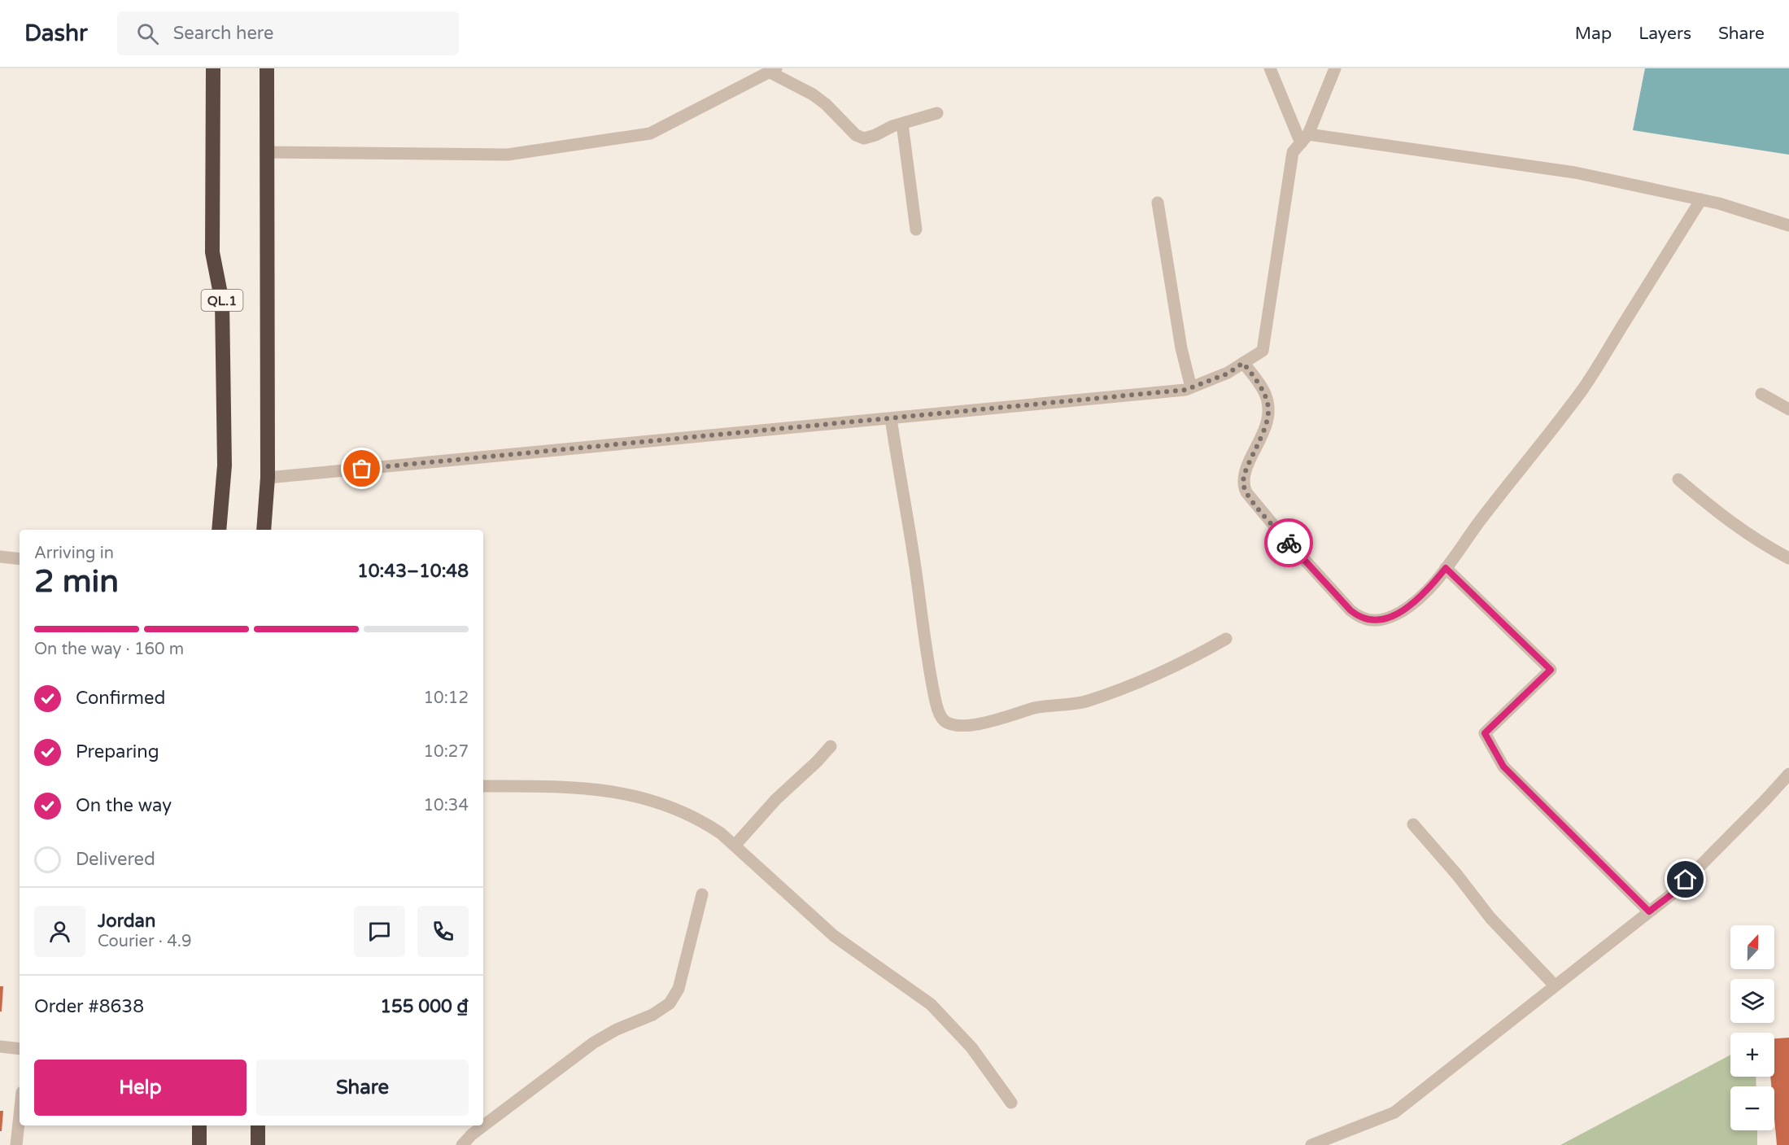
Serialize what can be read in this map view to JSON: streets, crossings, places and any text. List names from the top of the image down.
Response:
{
  "streets": {
    "highway": ["QL.1"]
  },
  "north": "top",
  "page": {
    "header": "Dashr",
    "search": "Search here",
    "nav": ["Map", "Layers", "Share"],
    "heading": ["2 min", "Arriving in", "10:43–10:48"],
    "panel": [
      "Jordan",
      "Courier · 4.9",
      "Order #8638",
      "155 000 ₫"
    ],
    "bar": "On the way · 160 m",
    "list": [
      ["Confirmed", "10:12"],
      ["Preparing", "10:27"],
      ["On the way", "10:34"],
      "Delivered"
    ],
    "map_buttons": ["+", "−"],
    "buttons": ["Help", "Share"]
  }
}
